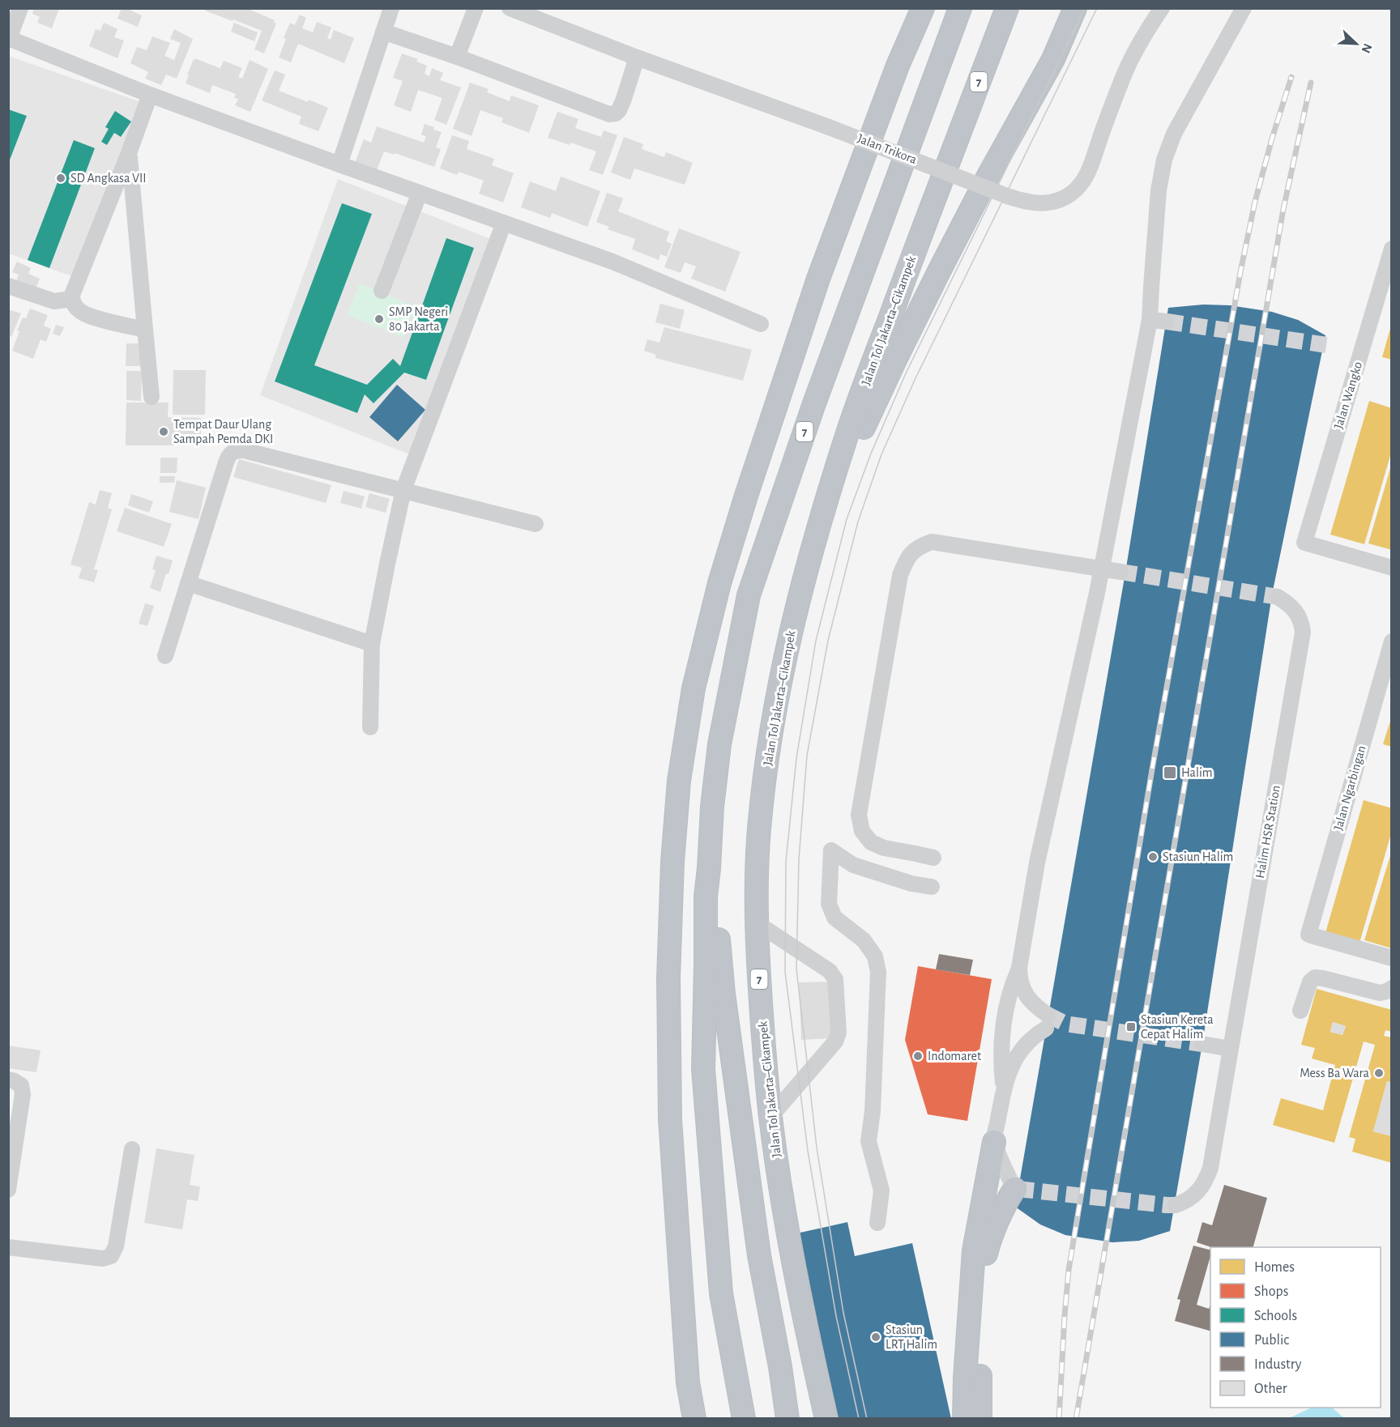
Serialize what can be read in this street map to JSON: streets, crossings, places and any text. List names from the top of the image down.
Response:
{
  "streets": {
    "highway": ["7", "Jalan Tol Jakarta–Cikampek"],
    "street": [
      "Jalan Trikora",
      "Jalan Wangko",
      "Jalan Ngarbingan",
      "Halim HSR Station"
    ]
  },
  "places": {
    "other": [
      "SD Angkasa VII",
      "SMP Negeri 80 Jakarta",
      "Tempat Daur Ulang Sampah Pemda DKI",
      "Stasiun Halim",
      "Indomaret",
      "Mess Ba Wara",
      "Stasiun LRT Halim"
    ],
    "transit": ["Halim", "Stasiun Kereta Cepat Halim"]
  },
  "legend": [
    "Homes",
    "Shops",
    "Schools",
    "Public",
    "Industry",
    "Other"
  ],
  "north": "bottom right"
}
